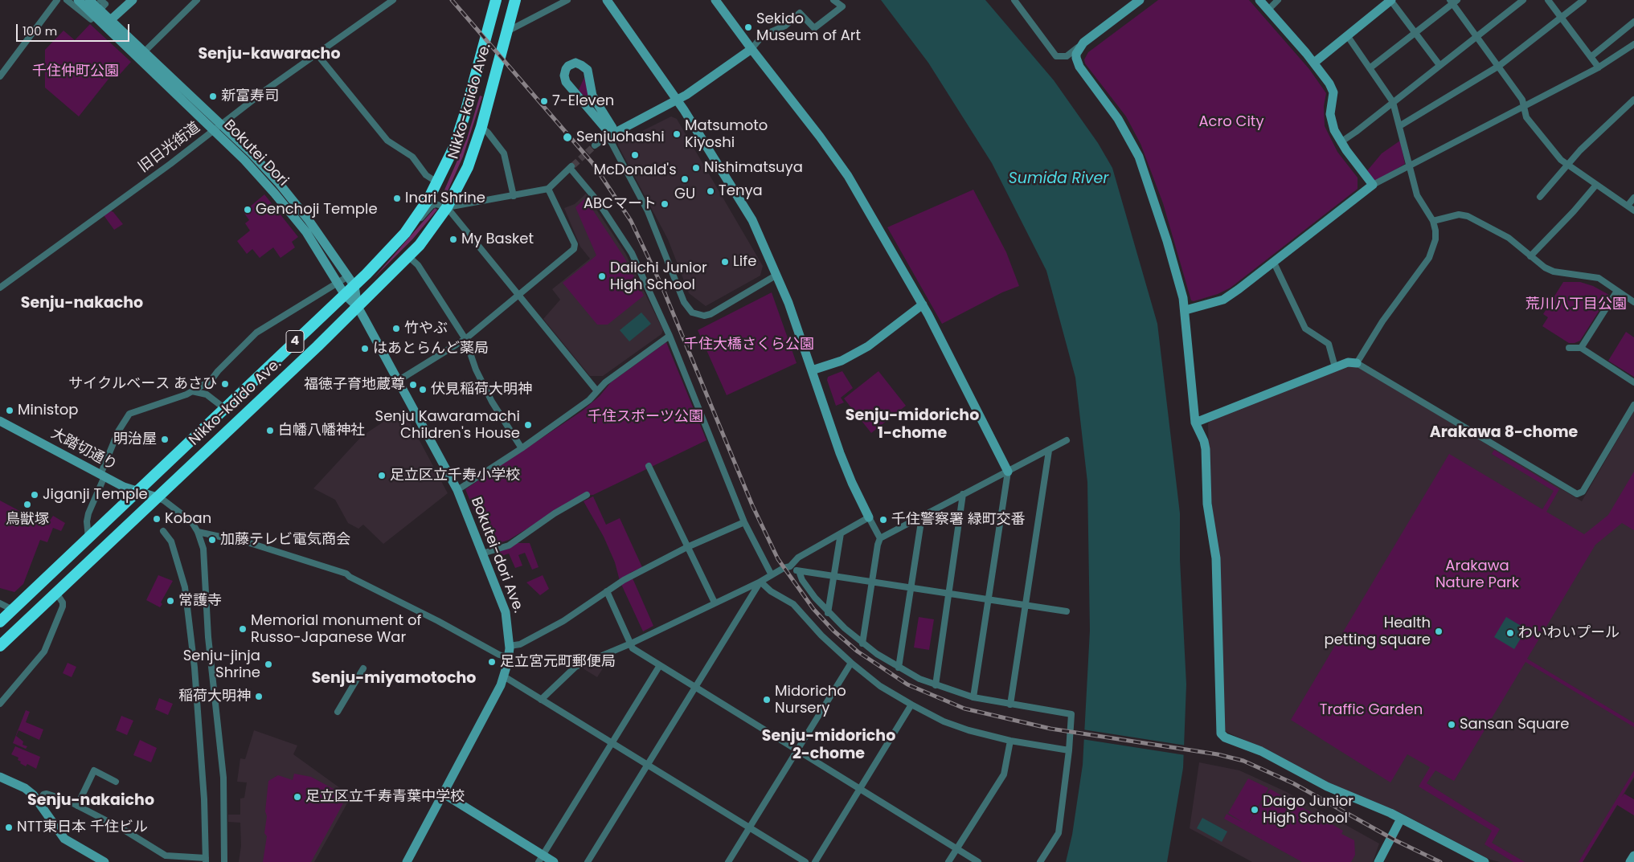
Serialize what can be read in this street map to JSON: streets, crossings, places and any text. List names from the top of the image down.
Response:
{
  "streets": {
    "highway": ["Nikko-kaido Ave.", "4"],
    "street": [
      "旧日光街道",
      "Bokutei Dori",
      "大踏切通り",
      "Bokutei-dori Ave."
    ]
  },
  "crossings": [
    ["Nikko-kaido Ave.", "Bokutei Dori"],
    ["Nikko-kaido Ave.", "大踏切通り"],
    ["Nikko-kaido Ave.", "Bokutei-dori Ave."],
    ["旧日光街道", "Bokutei Dori"],
    ["Bokutei Dori", "Bokutei-dori Ave."]
  ],
  "districts": [
    "Senju-kawaracho",
    "Senju-nakacho",
    "Senju-midoricho 1-chome",
    "Arakawa 8-chome",
    "Senju-miyamotocho",
    "Senju-midoricho 2-chome",
    "Senju-nakaicho"
  ],
  "water": ["Sumida River"],
  "parks": [
    "千住仲町公園",
    "Acro City",
    "荒川八丁目公園",
    "千住大橋さくら公園",
    "千住スポーツ公園",
    "Arakawa Nature Park",
    "Traffic Garden"
  ],
  "places": [
    "Sekido Museum of Art",
    "新富寿司",
    "7-Eleven",
    "Matsumoto Kiyoshi",
    "Senjuohashi",
    "McDonald's",
    "Nishimatsuya",
    "GU",
    "Tenya",
    "Inari Shrine",
    "ABCマート",
    "Genchoji Temple",
    "My Basket",
    "Life",
    "Daiichi Junior High School",
    "竹やぶ",
    "はあとらんど薬局",
    "サイクルベース あさひ",
    "福徳子育地蔵尊",
    "伏見稲荷大明神",
    "Ministop",
    "Senju Kawaramachi Children's House",
    "白幡八幡神社",
    "明治屋",
    "足立区立千寿小学校",
    "Jiganji Temple",
    "鳥獣塚",
    "Koban",
    "千住警察署 緑町交番",
    "加藤テレビ電気商会",
    "常護寺",
    "Memorial monument of Russo-Japanese War",
    "Health petting square",
    "わいわいプール",
    "足立宮元町郵便局",
    "Senju-jinja Shrine",
    "稲荷大明神",
    "Midoricho Nursery",
    "Sansan Square",
    "足立区立千寿青葉中学校",
    "Daigo Junior High School",
    "NTT東日本 千住ビル"
  ],
  "scale_bar": "100 m"
}
